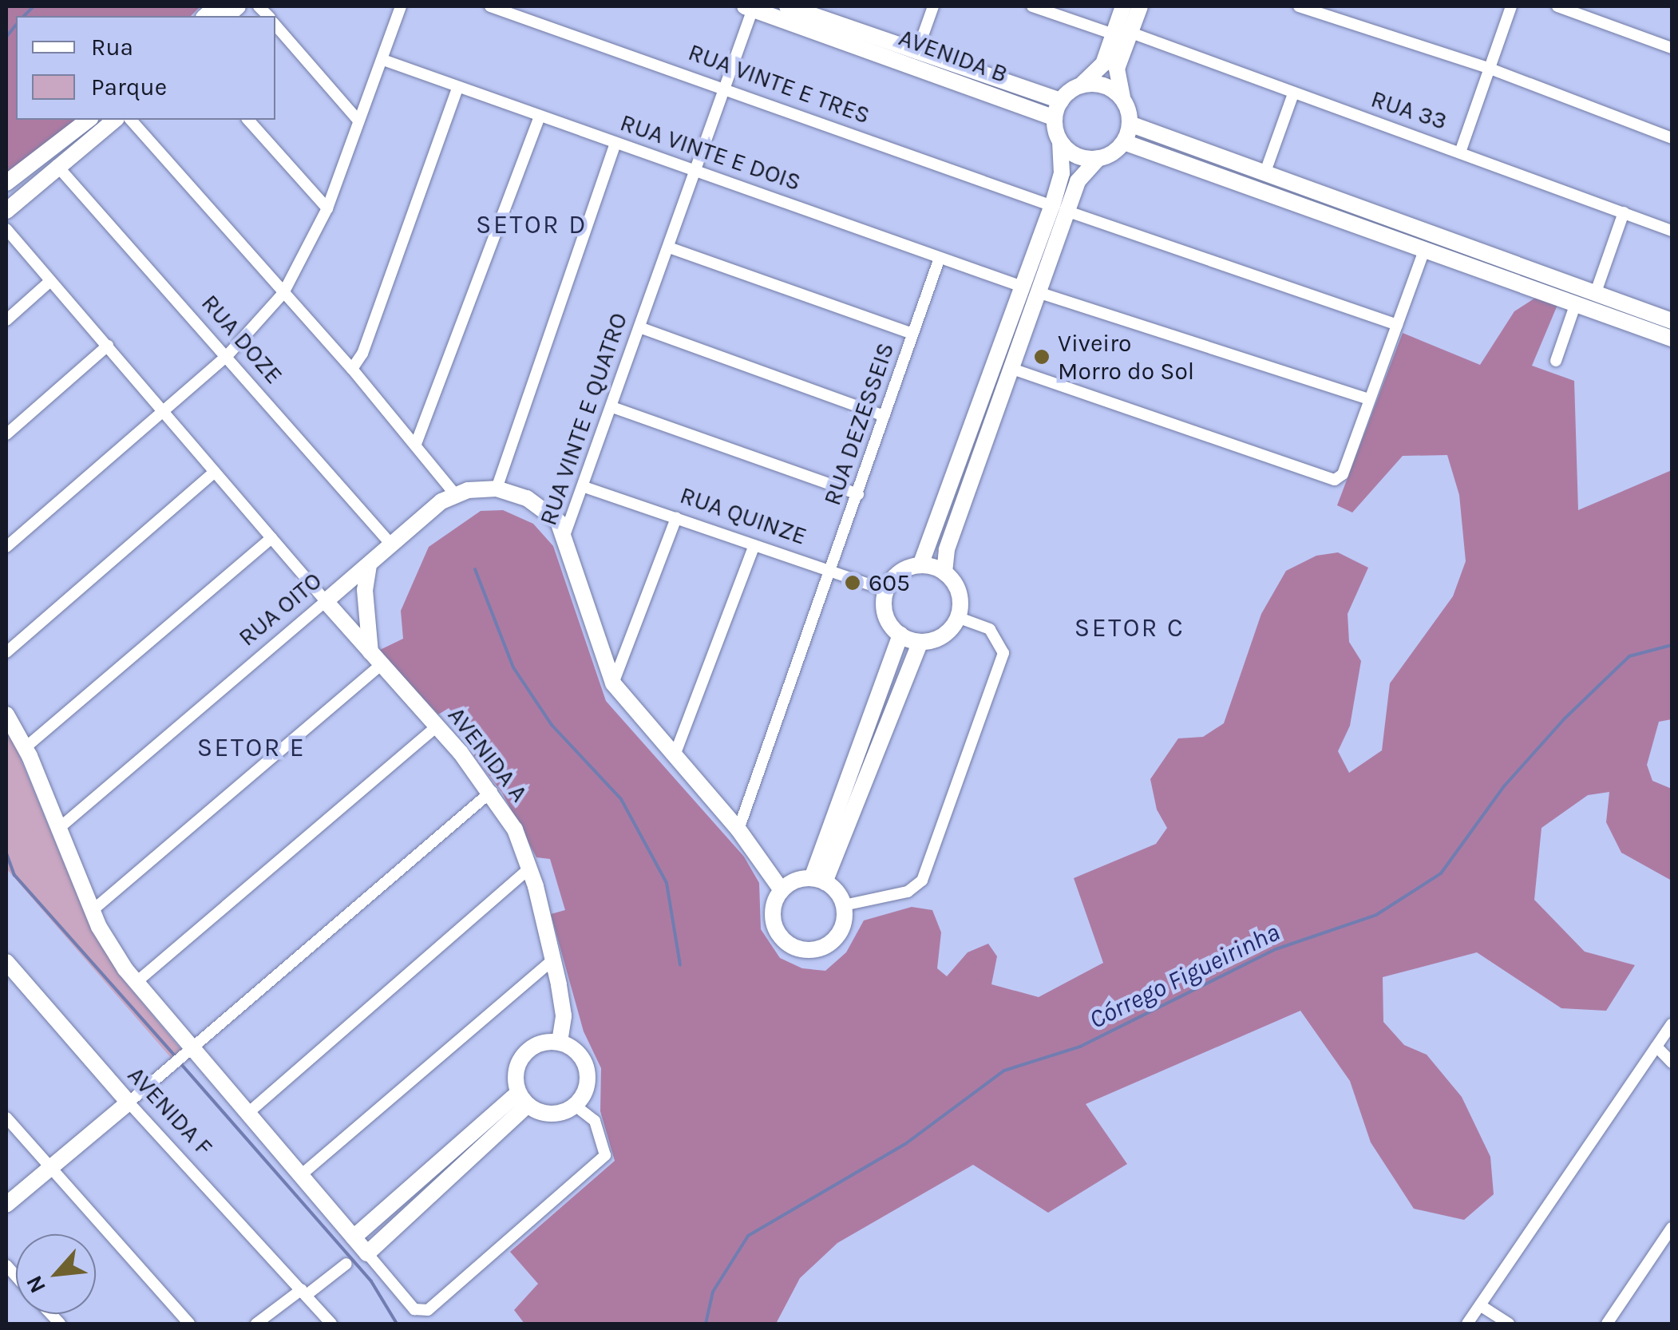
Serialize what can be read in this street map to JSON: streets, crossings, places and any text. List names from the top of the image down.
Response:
{
  "streets": {
    "street": [
      "AVENIDA B",
      "RUA VINTE E TRES",
      "RUA 33",
      "RUA VINTE E DOIS",
      "RUA DOZE",
      "RUA VINTE E QUATRO",
      "RUA DEZESSEIS",
      "RUA QUINZE",
      "RUA OITO",
      "AVENIDA A",
      "AVENIDA F"
    ]
  },
  "crossings": [
    ["AVENIDA B", "RUA VINTE E QUATRO"],
    ["RUA VINTE E TRES", "RUA VINTE E QUATRO"],
    ["RUA VINTE E DOIS", "RUA VINTE E QUATRO"],
    ["RUA VINTE E DOIS", "RUA DEZESSEIS"],
    ["RUA DOZE", "RUA OITO"],
    ["RUA VINTE E QUATRO", "RUA DEZESSEIS"],
    ["RUA VINTE E QUATRO", "RUA QUINZE"],
    ["RUA DEZESSEIS", "RUA QUINZE"],
    ["RUA OITO", "AVENIDA A"]
  ],
  "districts": ["SETOR D", "SETOR C", "SETOR E"],
  "water": ["Córrego Figueirinha"],
  "places": ["Viveiro Morro do Sol", "605"],
  "legend": ["Rua", "Parque"],
  "north": "bottom left"
}
